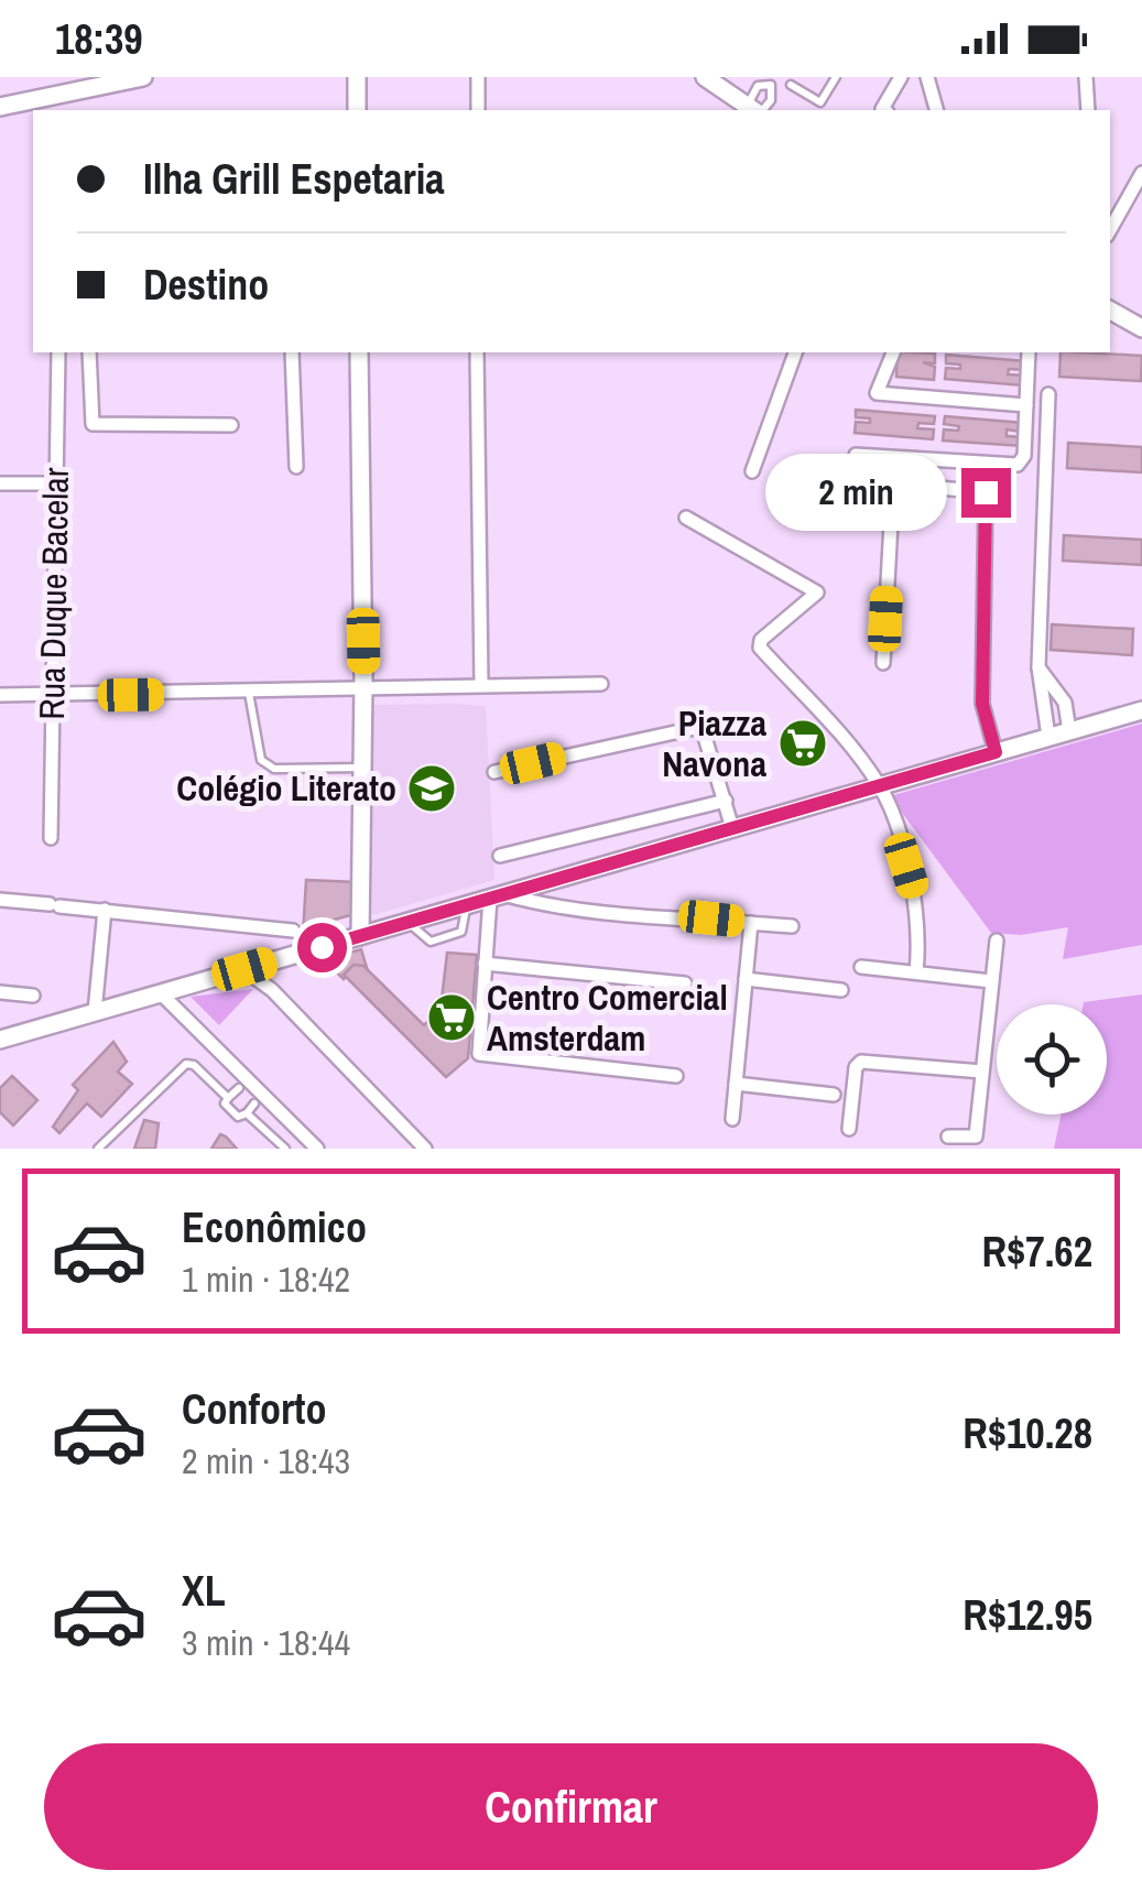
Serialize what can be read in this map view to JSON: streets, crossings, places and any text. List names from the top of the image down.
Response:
{
  "streets": {
    "street": ["Rua Duque Bacelar"]
  },
  "places": {
    "supermarket": ["Piazza Navona", "Centro Comercial Amsterdam"],
    "school or university": ["Colégio Literato"]
  },
  "page": {
    "status": "18:39",
    "banner": ["Ilha Grill Espetaria", "Destino"],
    "bubble": "2 min",
    "list": [
      {
        "name": "Econômico",
        "note": "1 min · 18:42",
        "value": "R$7.62"
      },
      {
        "name": "Conforto",
        "note": "2 min · 18:43",
        "value": "R$10.28"
      },
      {
        "name": "XL",
        "note": "3 min · 18:44",
        "value": "R$12.95"
      }
    ],
    "buttons": "Confirmar"
  }
}
